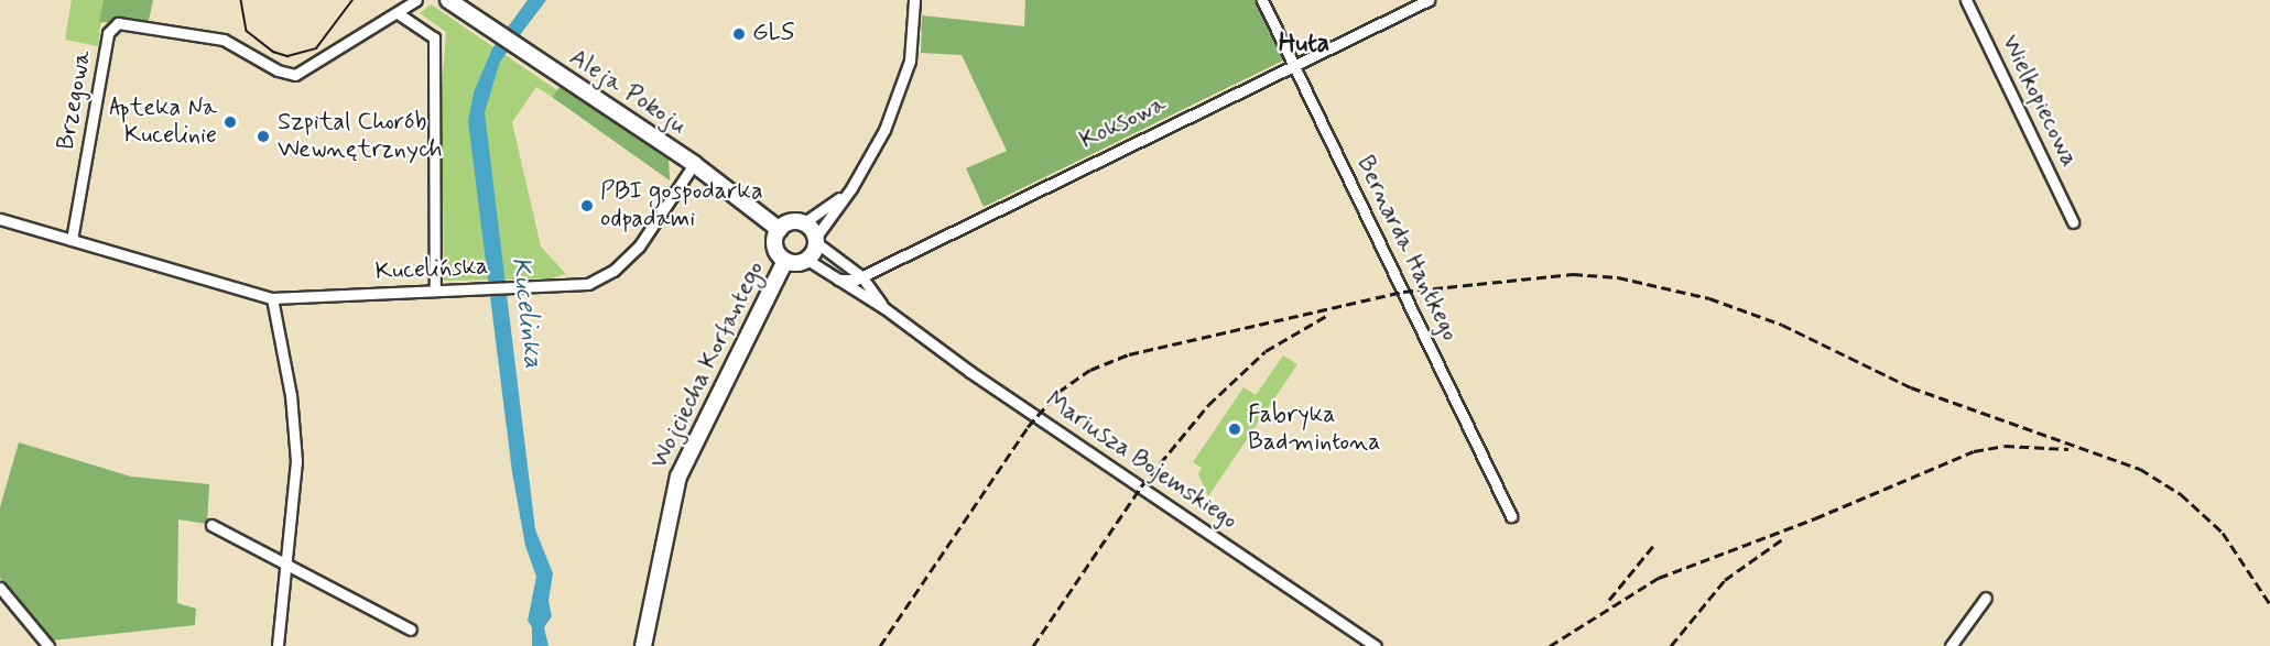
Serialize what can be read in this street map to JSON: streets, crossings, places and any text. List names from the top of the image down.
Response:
{
  "streets": {
    "street": [
      "Aleja Pokoju",
      "Brzegowa",
      "Wielkopiecowa",
      "Koksowa",
      "Bernarda Hantkego",
      "Kucelińska",
      "Wojciecha Korfantego",
      "Mariusza Bojemskiego"
    ]
  },
  "crossings": [
    ["Aleja Pokoju", "Kucelińska"],
    ["Aleja Pokoju", "Wojciecha Korfantego"],
    ["Aleja Pokoju", "Mariusza Bojemskiego"],
    ["Brzegowa", "Kucelińska"],
    ["Koksowa", "Bernarda Hantkego"],
    ["Koksowa", "Mariusza Bojemskiego"],
    ["Wojciecha Korfantego", "Mariusza Bojemskiego"]
  ],
  "districts": ["Huta"],
  "water": ["Kucelinka"],
  "places": [
    "GLS",
    "Apteka Na Kucelinie",
    "Szpital Chorób Wewnętrznych",
    "PBI gospodarka odpadami",
    "Fabryka Badmintona"
  ]
}
